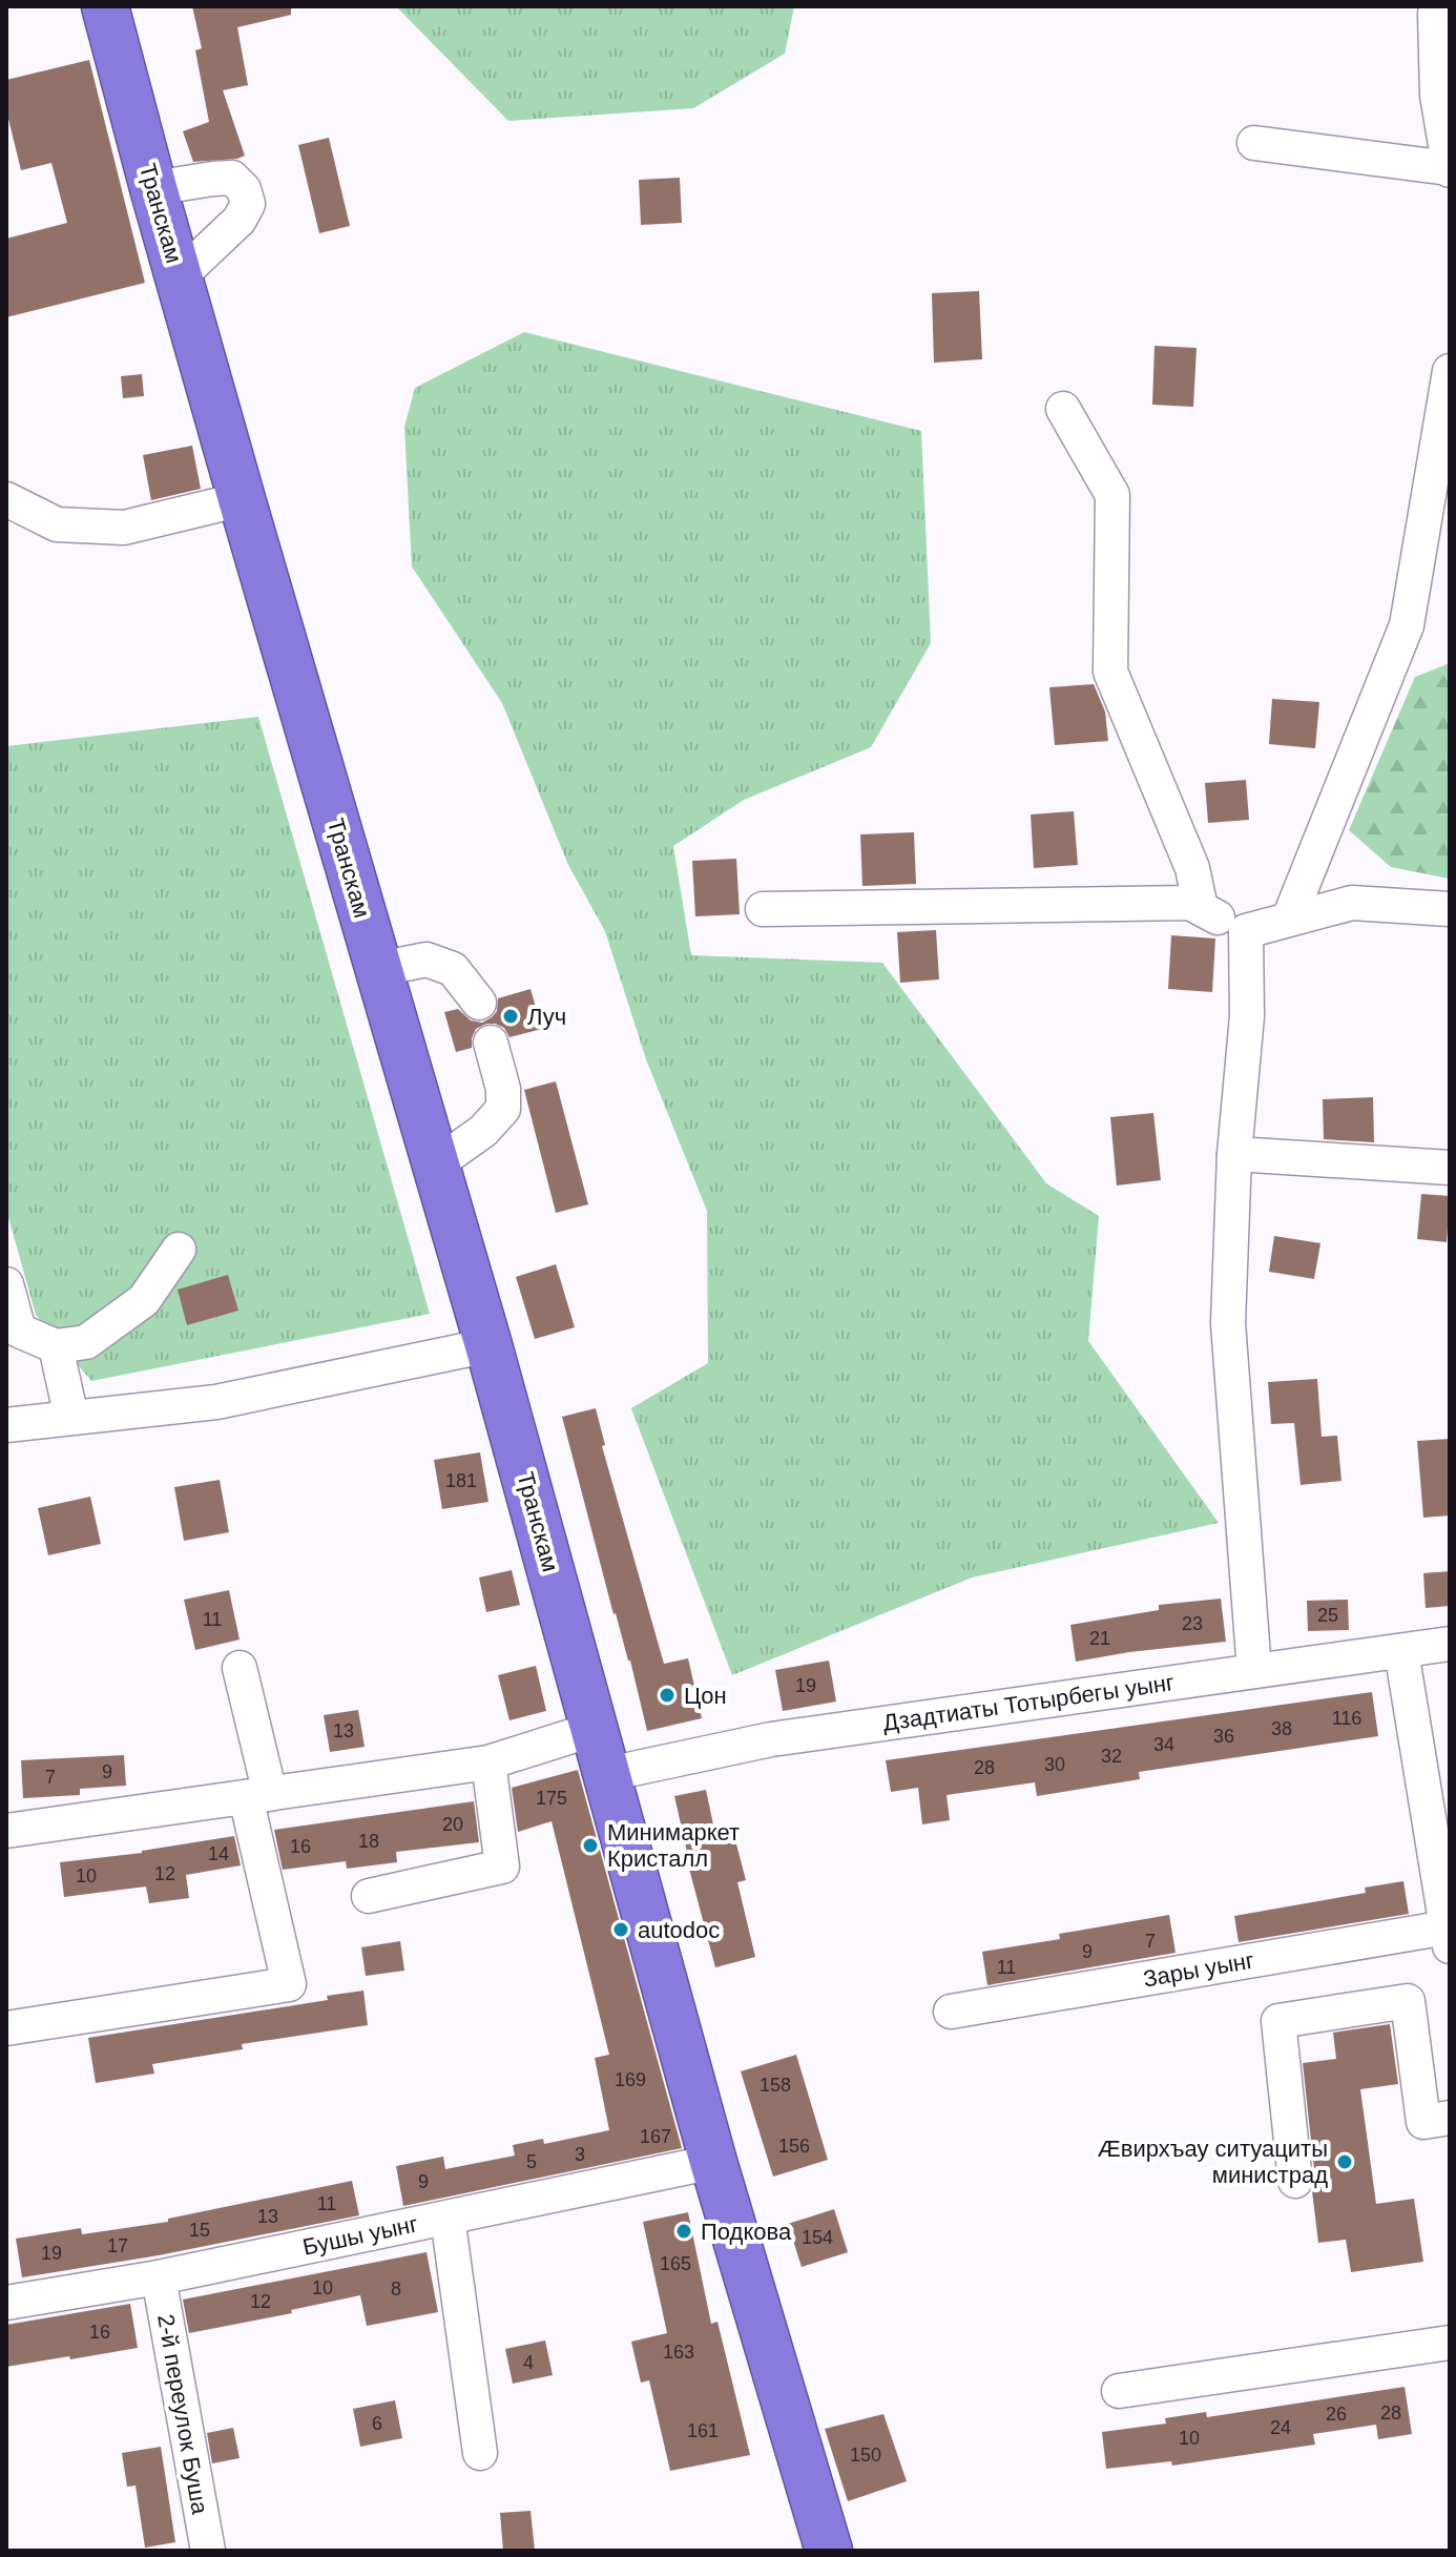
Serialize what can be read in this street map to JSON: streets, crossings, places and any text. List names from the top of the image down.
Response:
{
  "streets": {
    "highway": ["Транскам"],
    "street": [
      "Дзадтиаты Тотырбегы уынг",
      "Зары уынг",
      "Бушы уынг",
      "2-й переулок Буша"
    ]
  },
  "crossings": [
    ["Транскам", "Дзадтиаты Тотырбегы уынг"],
    ["Транскам", "Бушы уынг"],
    ["Бушы уынг", "2-й переулок Буша"]
  ],
  "places": [
    "Луч",
    "Цон",
    "Минимаркет Кристалл",
    "autodoc",
    "Æвирхъау ситуациты министрад",
    "Подкова"
  ],
  "house_numbers": [
    "181",
    "25",
    "11",
    "23",
    "21",
    "19",
    "116",
    "38",
    "13",
    "36",
    "34",
    "32",
    "30",
    "28",
    "9",
    "7",
    "175",
    "20",
    "18",
    "16",
    "14",
    "12",
    "10",
    "7",
    "9",
    "11",
    "169",
    "158",
    "167",
    "156",
    "3",
    "5",
    "9",
    "11",
    "13",
    "15",
    "154",
    "17",
    "19",
    "165",
    "10",
    "8",
    "12",
    "16",
    "163",
    "4",
    "28",
    "26",
    "6",
    "24",
    "161",
    "10",
    "150"
  ]
}
